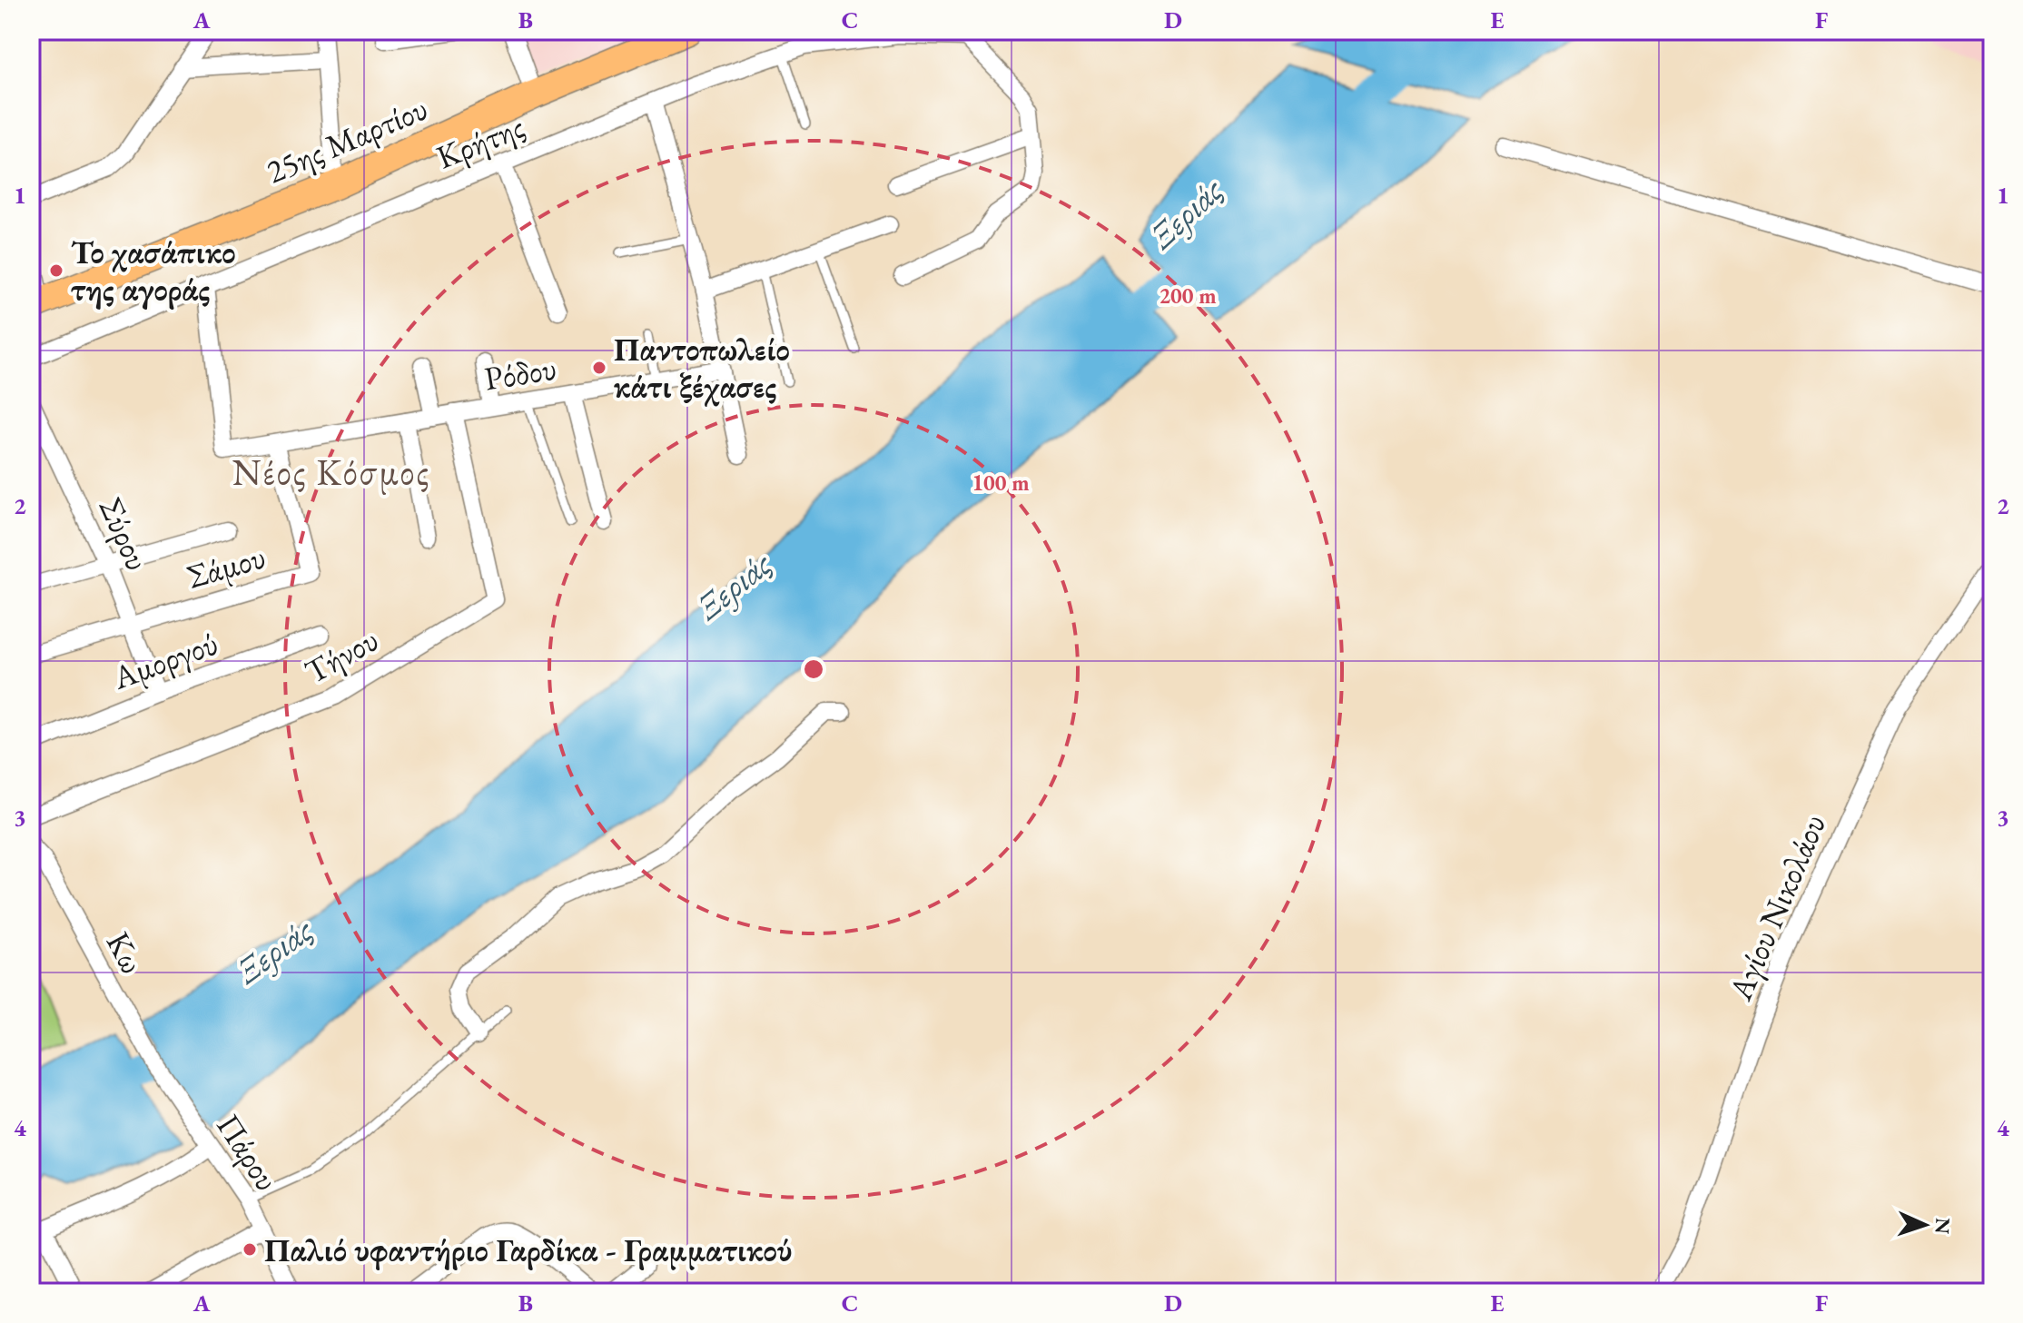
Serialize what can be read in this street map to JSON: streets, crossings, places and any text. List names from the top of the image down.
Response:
{
  "streets": {
    "main road": ["25ης Μαρτίου"],
    "street": [
      "Κρήτης",
      "Ρόδου",
      "Σύρου",
      "Σάμου",
      "Τήνου",
      "Αμοργού",
      "Αγίου Νικολάου",
      "Κω",
      "Πάρου"
    ]
  },
  "crossings": [
    ["Κρήτης", "Ρόδου"],
    ["Ρόδου", "Σάμου"],
    ["Ρόδου", "Τήνου"],
    ["Σύρου", "Σάμου"],
    ["Σύρου", "Αμοργού"],
    ["Κω", "Πάρου"]
  ],
  "districts": ["Νέος Κόσμος"],
  "water": ["Ξεριάς"],
  "places": ["Το χασάπικο της αγοράς", "Παντοπωλείο κάτι ξέχασες", "Παλιό υφαντήριο Γαρδίκα - Γραμματικού"],
  "north": "right",
  "grid": {
    "columns": [
      "A",
      "B",
      "C",
      "D",
      "E",
      "F"
    ],
    "rows": [
      "1",
      "2",
      "3",
      "4"
    ]
  },
  "rings": ["200 m", "100 m"]
}
